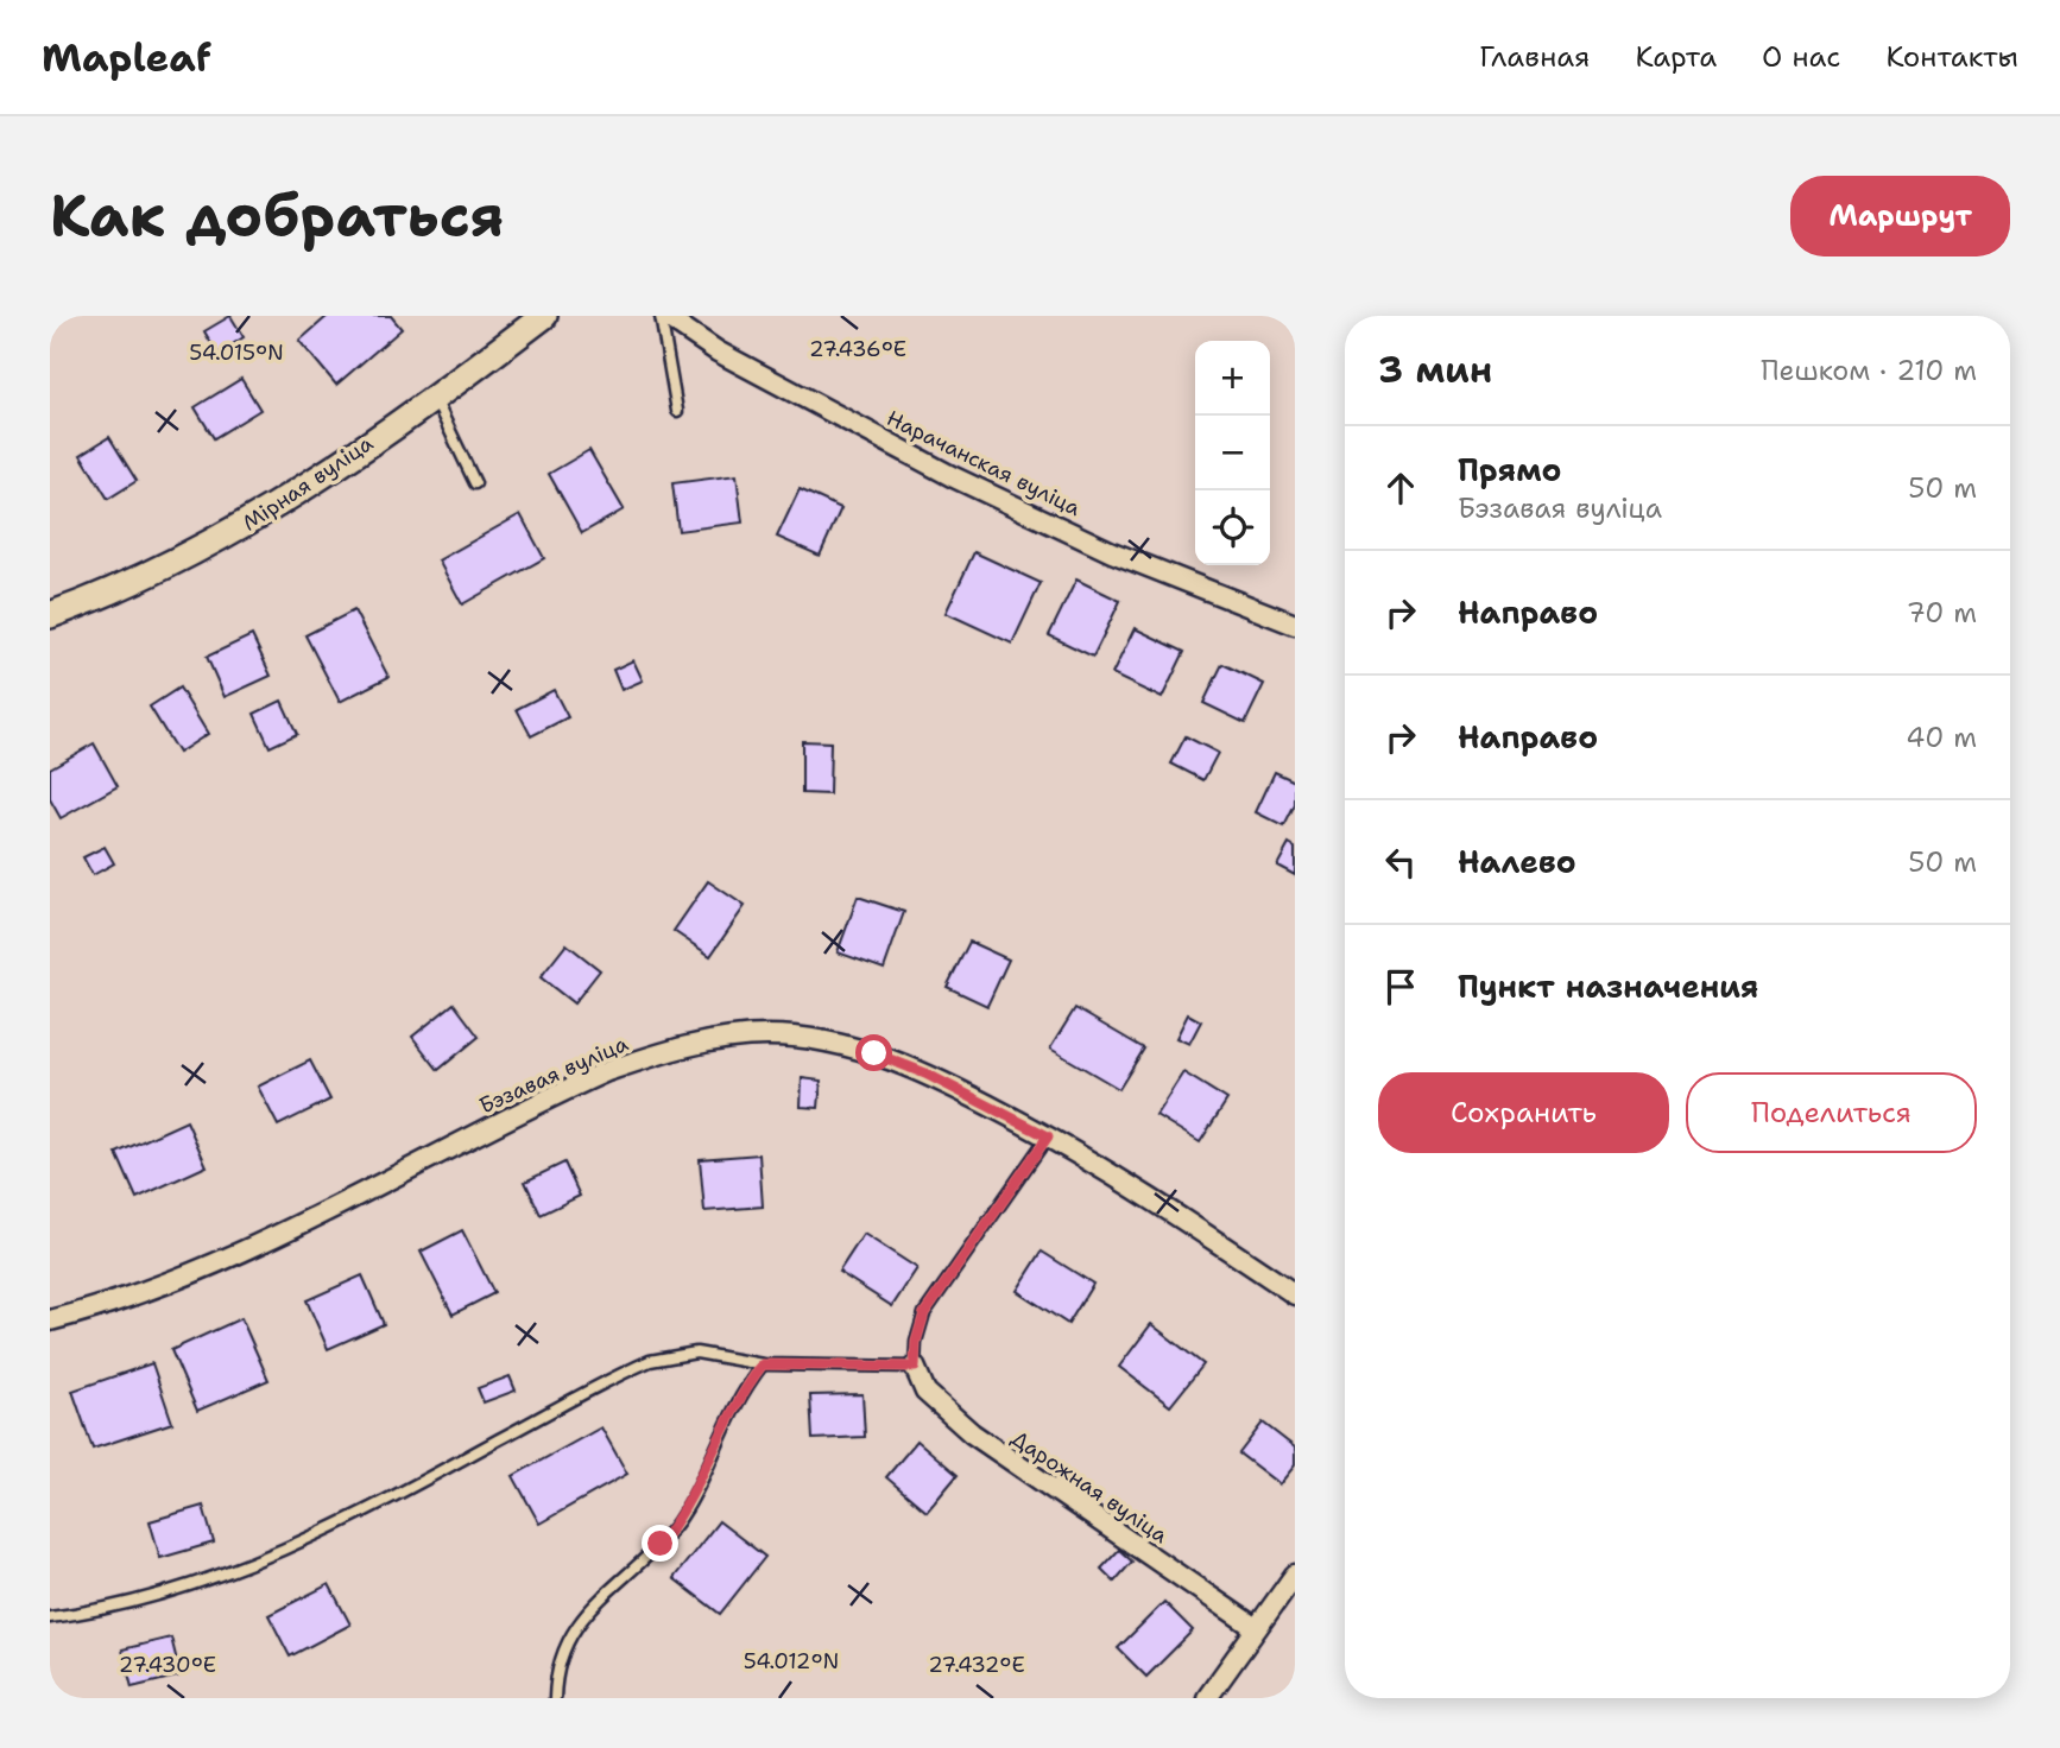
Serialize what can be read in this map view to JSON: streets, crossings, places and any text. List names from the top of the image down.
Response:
{
  "streets": {
    "street": [
      "Нарачанская вуліца",
      "Мірная вуліца",
      "Бэзавая вуліца",
      "Дарожная вуліца"
    ]
  },
  "page": {
    "header": "Mapleaf",
    "nav": [
      "Главная",
      "Карта",
      "О нас",
      "Контакты"
    ],
    "buttons": [
      "Маршрут",
      ["Сохранить", "Поделиться"]
    ],
    "title": "Как добраться",
    "heading": ["3 мин", "Пешком · 210 m"],
    "map_buttons": ["+", "−"],
    "list": [
      ["Прямо", "Бэзавая вуліца", "50 m"],
      ["Направо", "70 m"],
      ["Направо", "40 m"],
      ["Налево", "50 m"],
      "Пункт назначения"
    ]
  },
  "coordinates": [
    "27.436°E",
    "54.015°N",
    "54.012°N",
    "27.430°E",
    "27.432°E"
  ]
}
